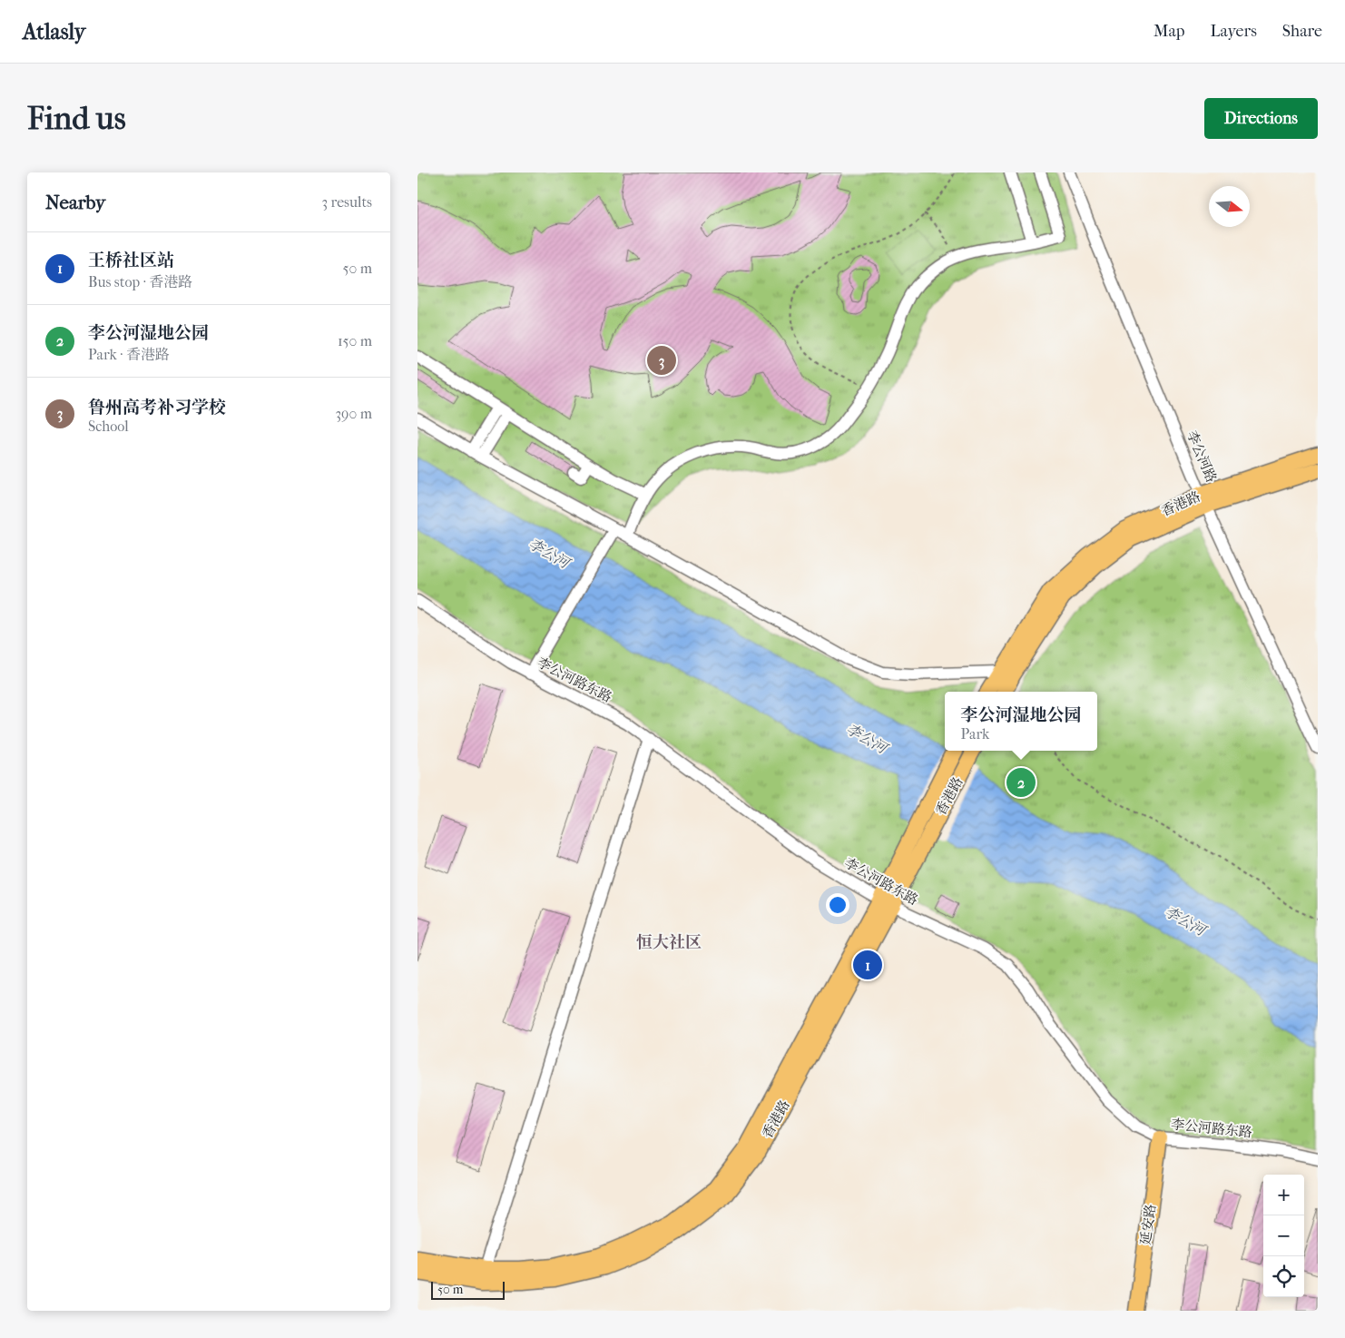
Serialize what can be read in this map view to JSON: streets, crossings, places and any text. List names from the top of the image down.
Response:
{
  "streets": {
    "main road": ["香港路", "延安路"],
    "street": ["李公河路", "李公河路东路"]
  },
  "crossings": [
    ["李公河路", "香港路"],
    ["香港路", "李公河路东路"],
    ["李公河路东路", "延安路"]
  ],
  "districts": ["恒大社区"],
  "water": ["李公河"],
  "scale_bar": "50 m",
  "north": "right",
  "page": {
    "header": "Atlasly",
    "nav": ["Map", "Layers", "Share"],
    "buttons": "Directions",
    "title": "Find us",
    "heading": ["Nearby", "3 results"],
    "list": [
      {
        "mark": "1",
        "name": "王桥社区站",
        "note": "Bus stop · 香港路",
        "value": "50 m"
      },
      {
        "mark": "2",
        "name": "李公河湿地公园",
        "note": "Park · 香港路",
        "value": "150 m"
      },
      {
        "mark": "3",
        "name": "鲁州高考补习学校",
        "note": "School",
        "value": "390 m"
      }
    ],
    "pins": ["3", "2", "1"],
    "popup": ["李公河湿地公园", "Park"],
    "map_buttons": ["+", "−"],
    "scale": "50 m"
  }
}
